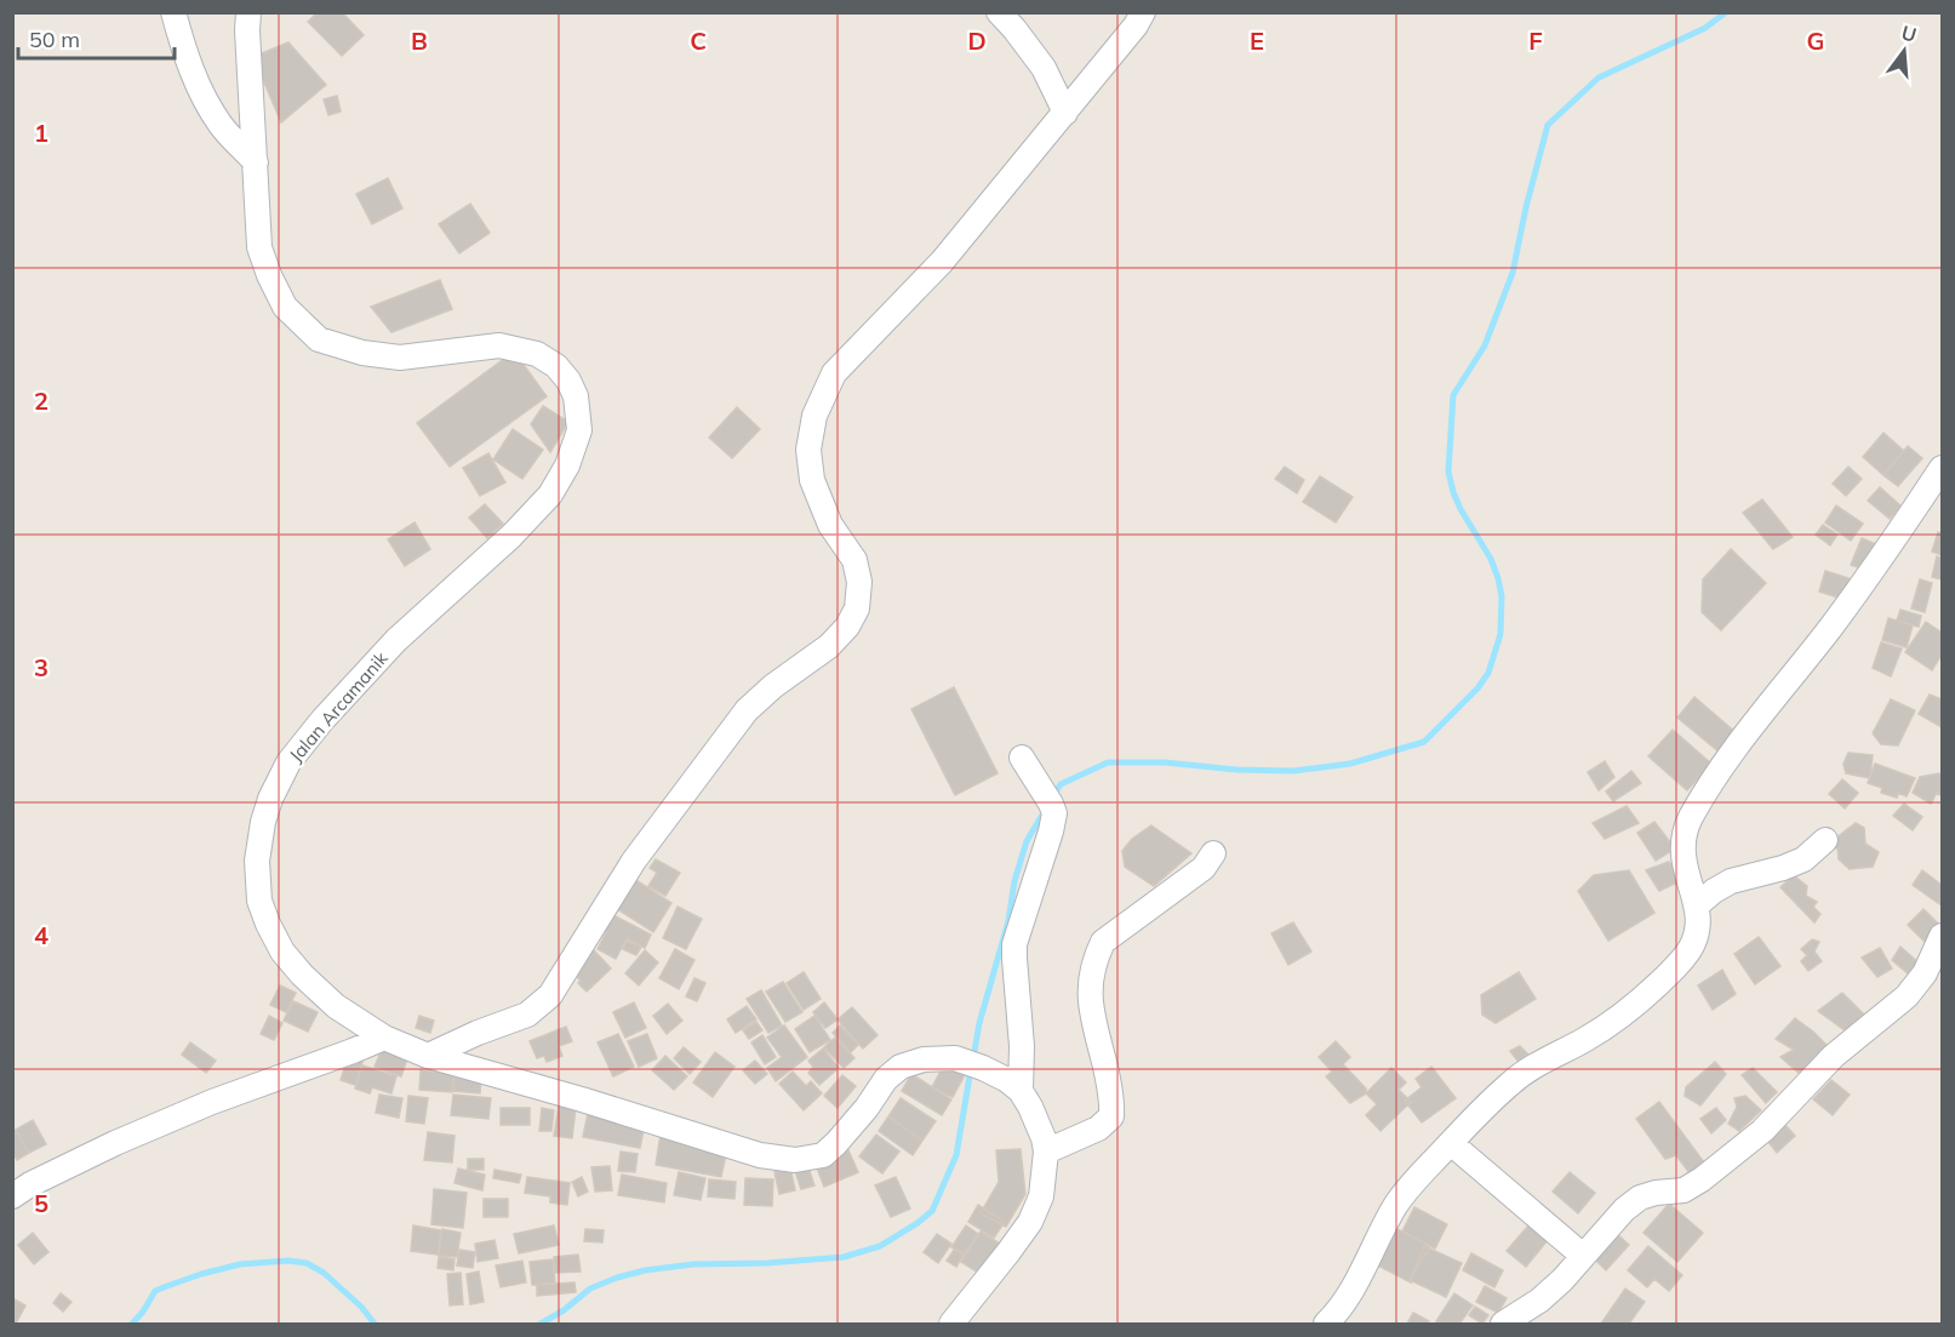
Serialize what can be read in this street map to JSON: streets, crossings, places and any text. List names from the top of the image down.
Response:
{
  "streets": {
    "street": ["Jalan Arcamanik"]
  },
  "scale_bar": "50 m",
  "north": "top",
  "grid": {
    "columns": [
      "B",
      "C",
      "D",
      "E",
      "F",
      "G"
    ],
    "rows": [
      "1",
      "2",
      "3",
      "4",
      "5"
    ]
  }
}
